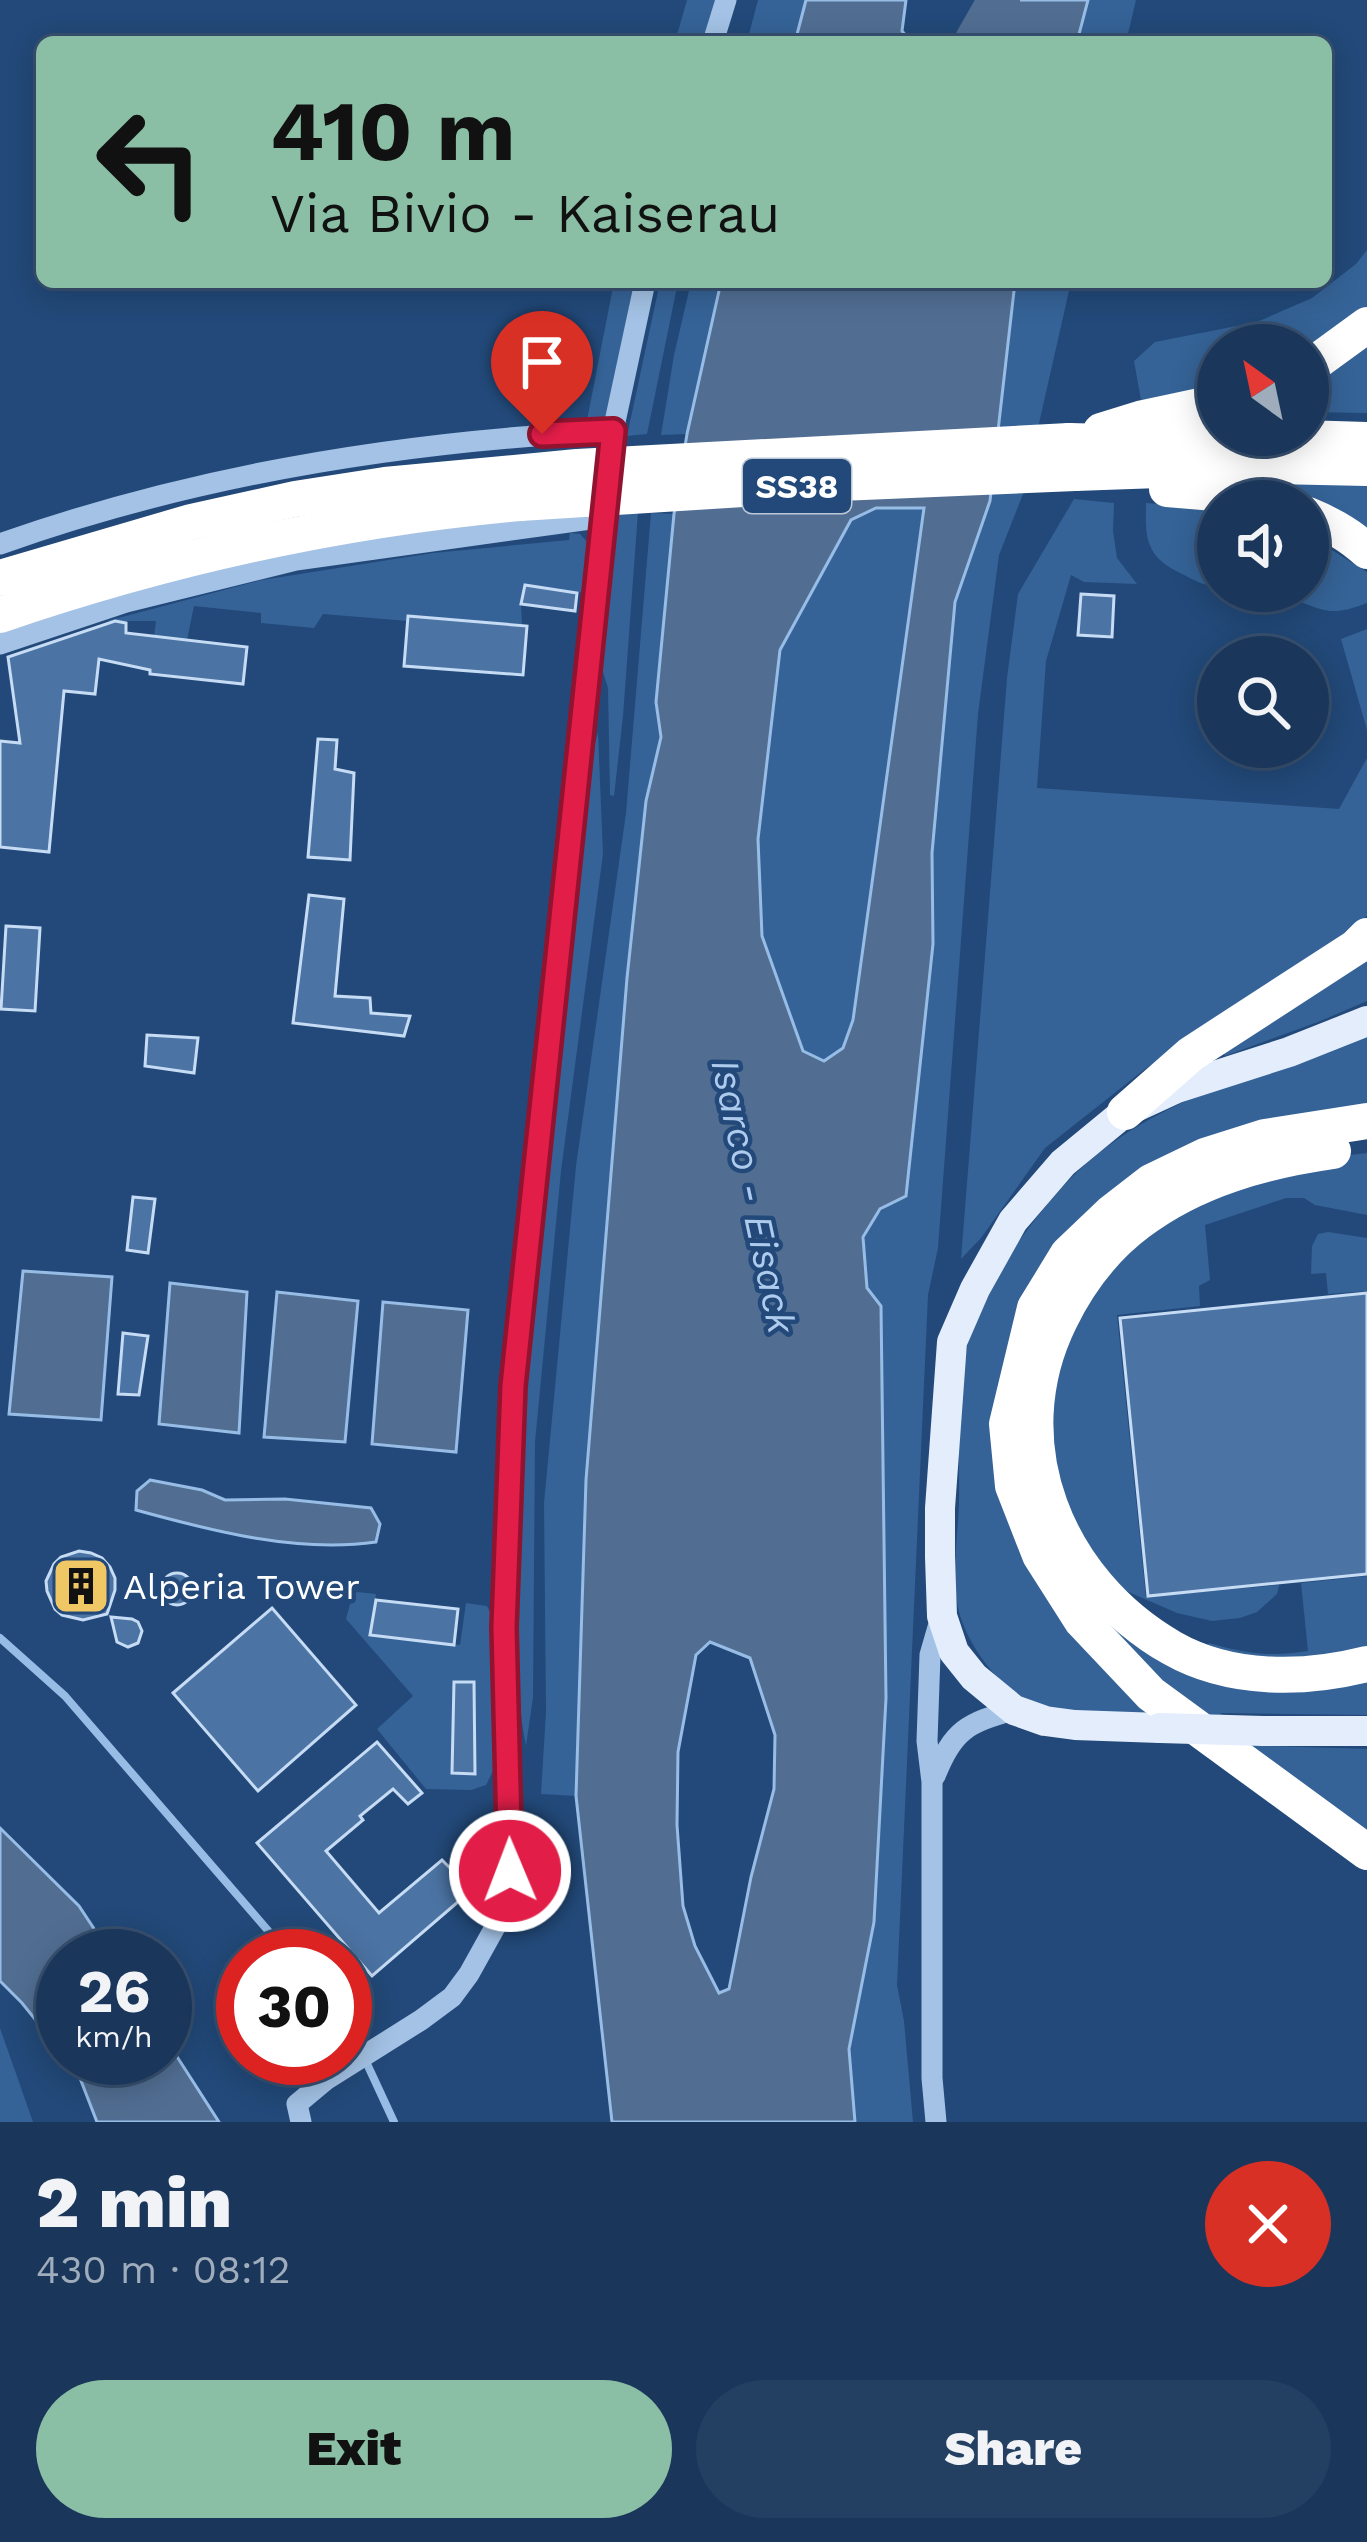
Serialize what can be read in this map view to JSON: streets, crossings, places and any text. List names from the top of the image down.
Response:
{
  "streets": {
    "highway": ["SS38"]
  },
  "water": ["Isarco - Eisack"],
  "places": {
    "building": ["Alperia Tower"]
  },
  "north": "top left",
  "page": {
    "turn": ["410 m", "Via Bivio - Kaiserau"],
    "speed": "26 km/h",
    "limit": "30",
    "heading": ["2 min", "430 m · 08:12"],
    "buttons": ["Exit", "Share"]
  }
}
